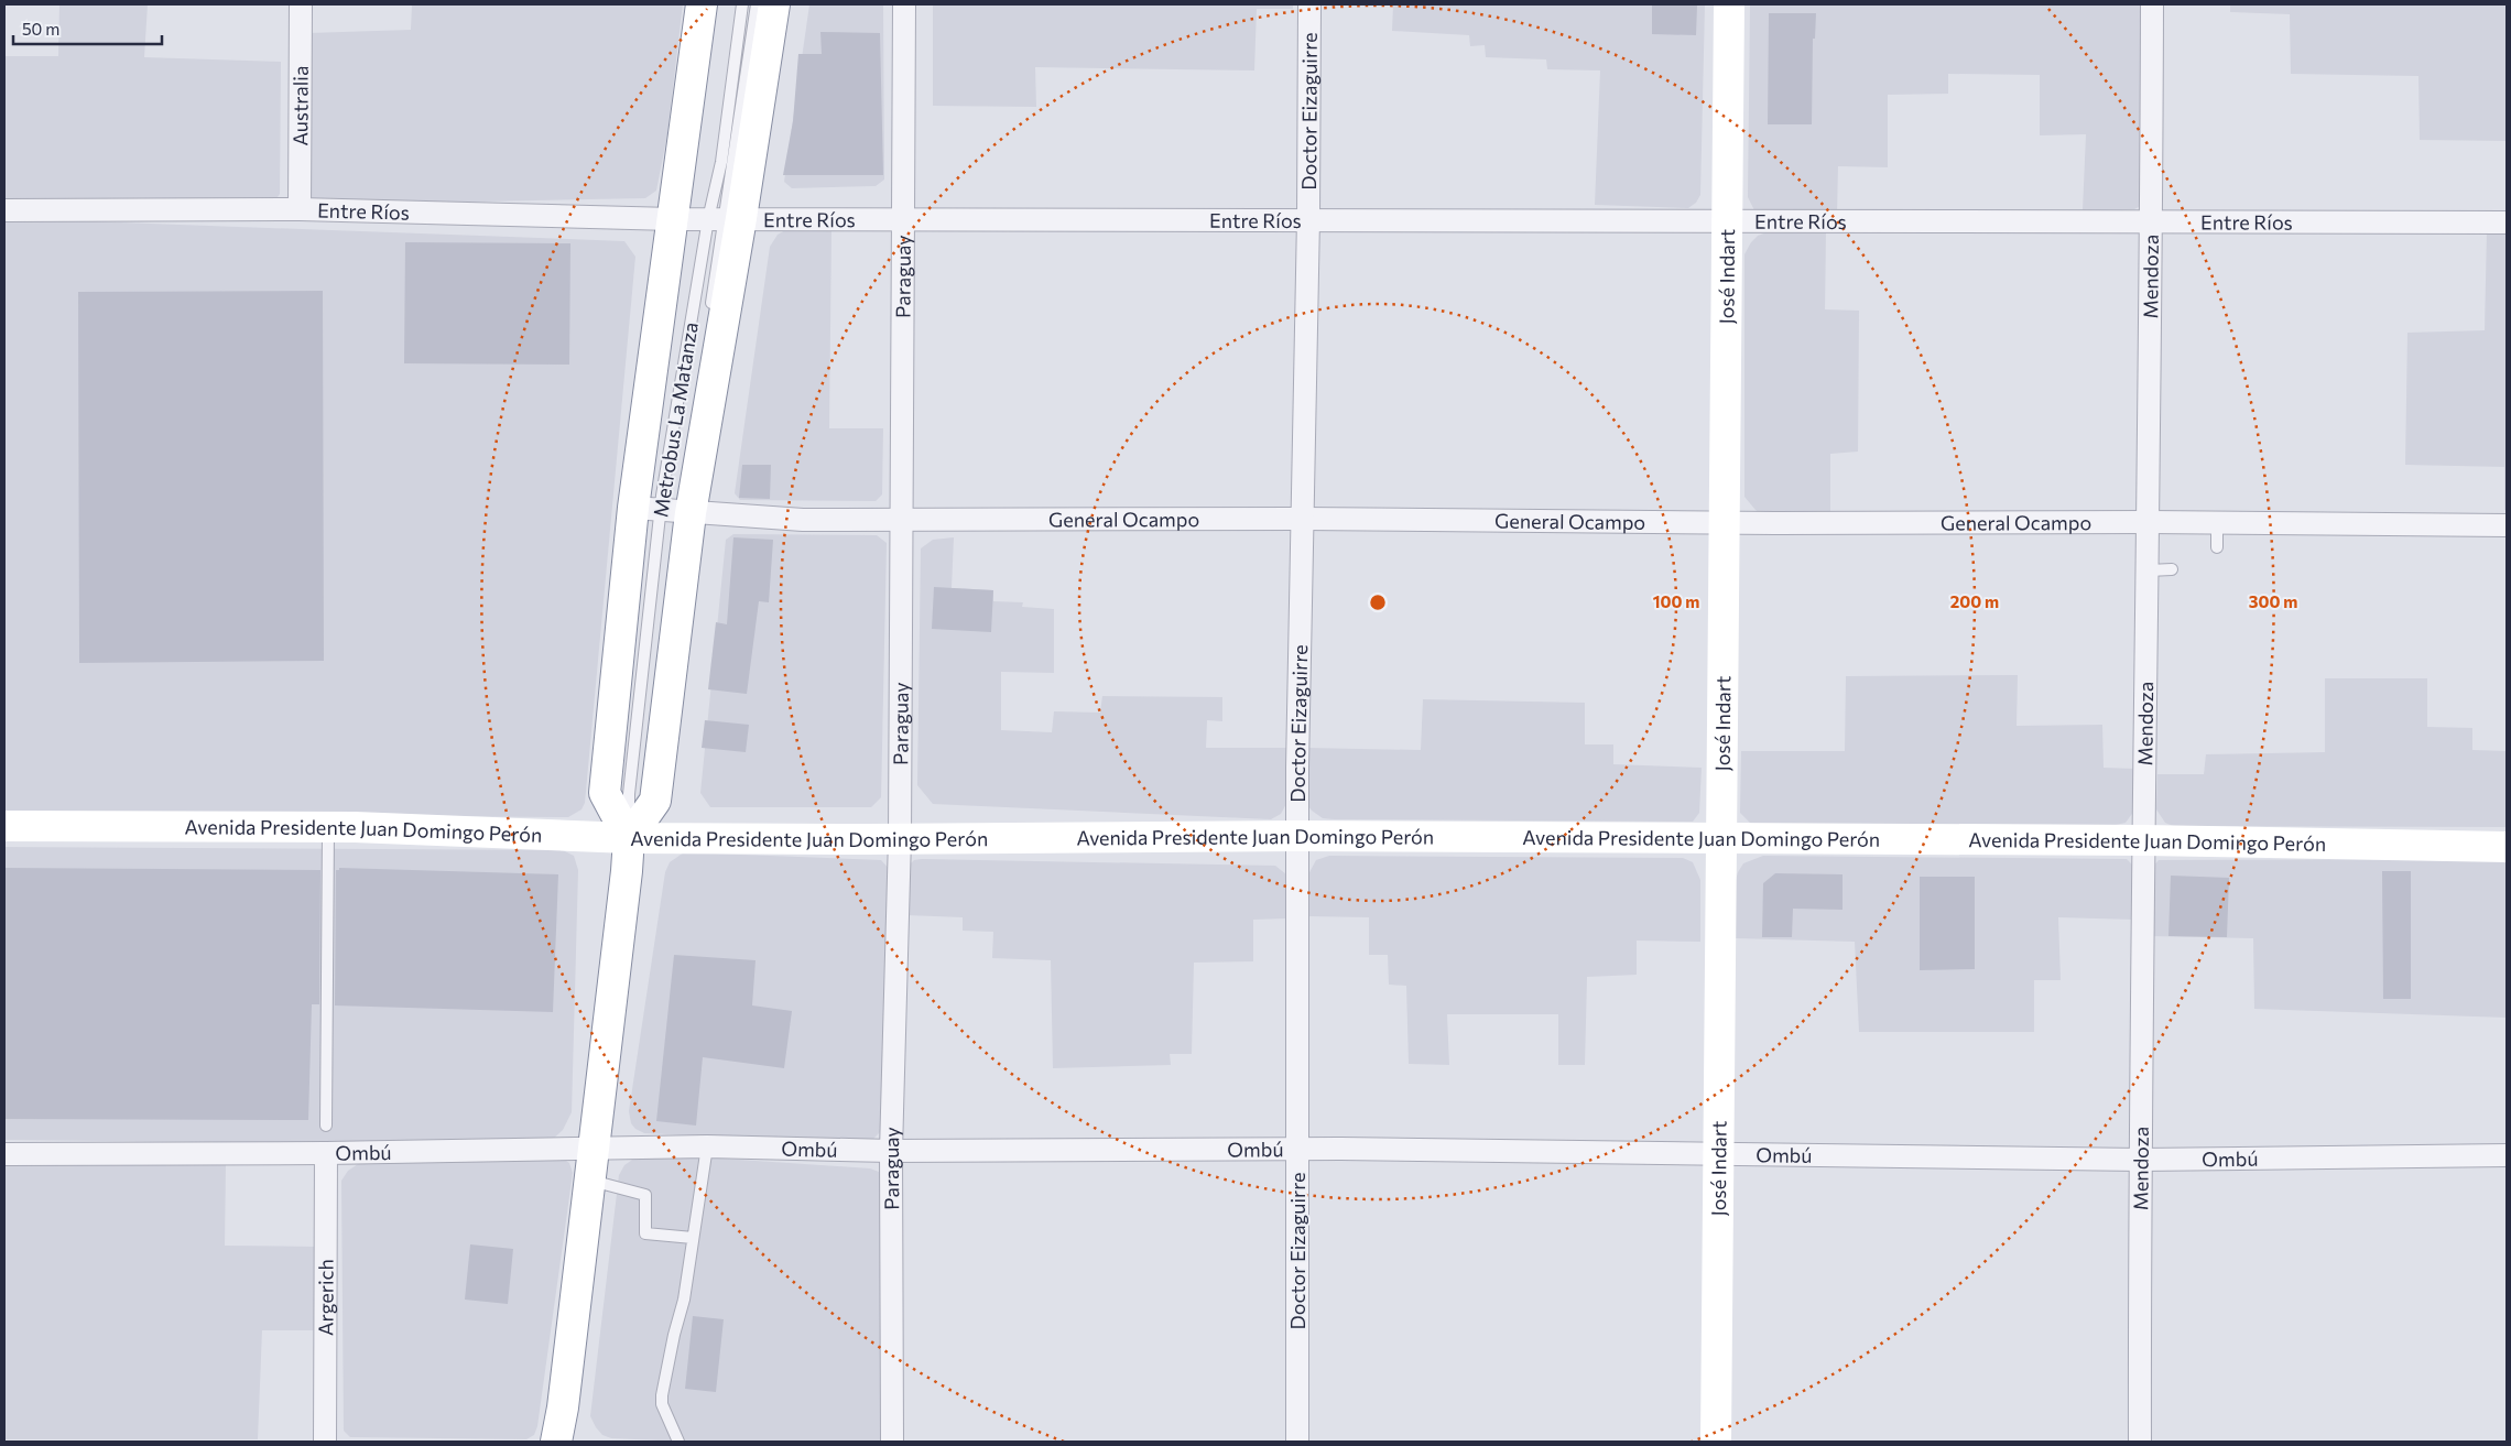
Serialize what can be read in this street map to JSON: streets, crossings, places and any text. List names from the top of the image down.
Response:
{
  "streets": {
    "main road": ["José Indart", "Avenida Presidente Juan Domingo Perón"],
    "street": [
      "Australia",
      "Doctor Eizaguirre",
      "Entre Ríos",
      "Paraguay",
      "Mendoza",
      "General Ocampo",
      "Ombú",
      "Argerich"
    ],
    "lane": ["Metrobus La Matanza"]
  },
  "crossings": [
    ["Australia", "Entre Ríos"],
    ["Doctor Eizaguirre", "Entre Ríos"],
    ["Doctor Eizaguirre", "General Ocampo"],
    ["Doctor Eizaguirre", "Avenida Presidente Juan Domingo Perón"],
    ["Doctor Eizaguirre", "Ombú"],
    ["Entre Ríos", "Paraguay"],
    ["Entre Ríos", "José Indart"],
    ["Entre Ríos", "Mendoza"],
    ["Entre Ríos", "Metrobus La Matanza"],
    ["Paraguay", "General Ocampo"],
    ["Paraguay", "Avenida Presidente Juan Domingo Perón"],
    ["Paraguay", "Ombú"],
    ["José Indart", "General Ocampo"],
    ["José Indart", "Avenida Presidente Juan Domingo Perón"],
    ["José Indart", "Ombú"],
    ["Mendoza", "General Ocampo"],
    ["Mendoza", "Avenida Presidente Juan Domingo Perón"],
    ["Mendoza", "Ombú"],
    ["Metrobus La Matanza", "General Ocampo"],
    ["Ombú", "Argerich"]
  ],
  "scale_bar": "50 m",
  "rings": ["100 m", "200 m", "300 m"]
}
